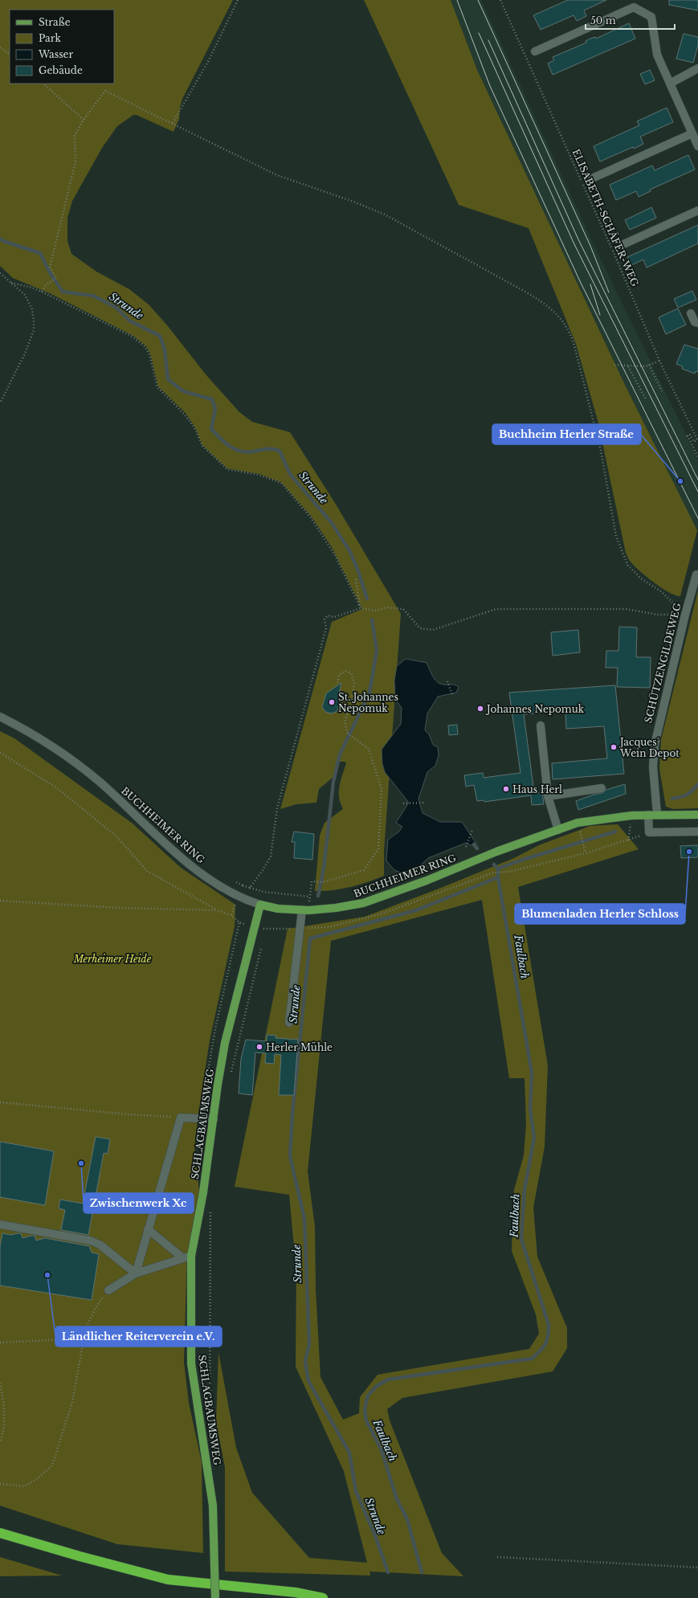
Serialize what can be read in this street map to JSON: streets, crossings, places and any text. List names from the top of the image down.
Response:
{
  "streets": {
    "main road": ["BUCHHEIMER RING", "SCHLAGBAUMSWEG"],
    "street": ["SCHÜTZENGILDEWEG"],
    "path": ["ELISABETH-SCHÄFER-WEG"]
  },
  "crossings": [
    ["SCHÜTZENGILDEWEG", "BUCHHEIMER RING"],
    ["BUCHHEIMER RING", "SCHLAGBAUMSWEG"]
  ],
  "water": ["Strunde", "Faulbach"],
  "parks": ["Merheimer Heide"],
  "places": [
    "Buchheim Herler Straße",
    "St. Johannes Nepomuk",
    "Johannes Nepomuk",
    "Jacques´ Wein Depot",
    "Haus Herl",
    "Blumenladen Herler Schloss",
    "Herler Mühle",
    "Zwischenwerk Xc",
    "Ländlicher Reiterverein e.V."
  ],
  "legend": [
    "Straße",
    "Park",
    "Wasser",
    "Gebäude"
  ],
  "scale_bar": "50 m"
}
